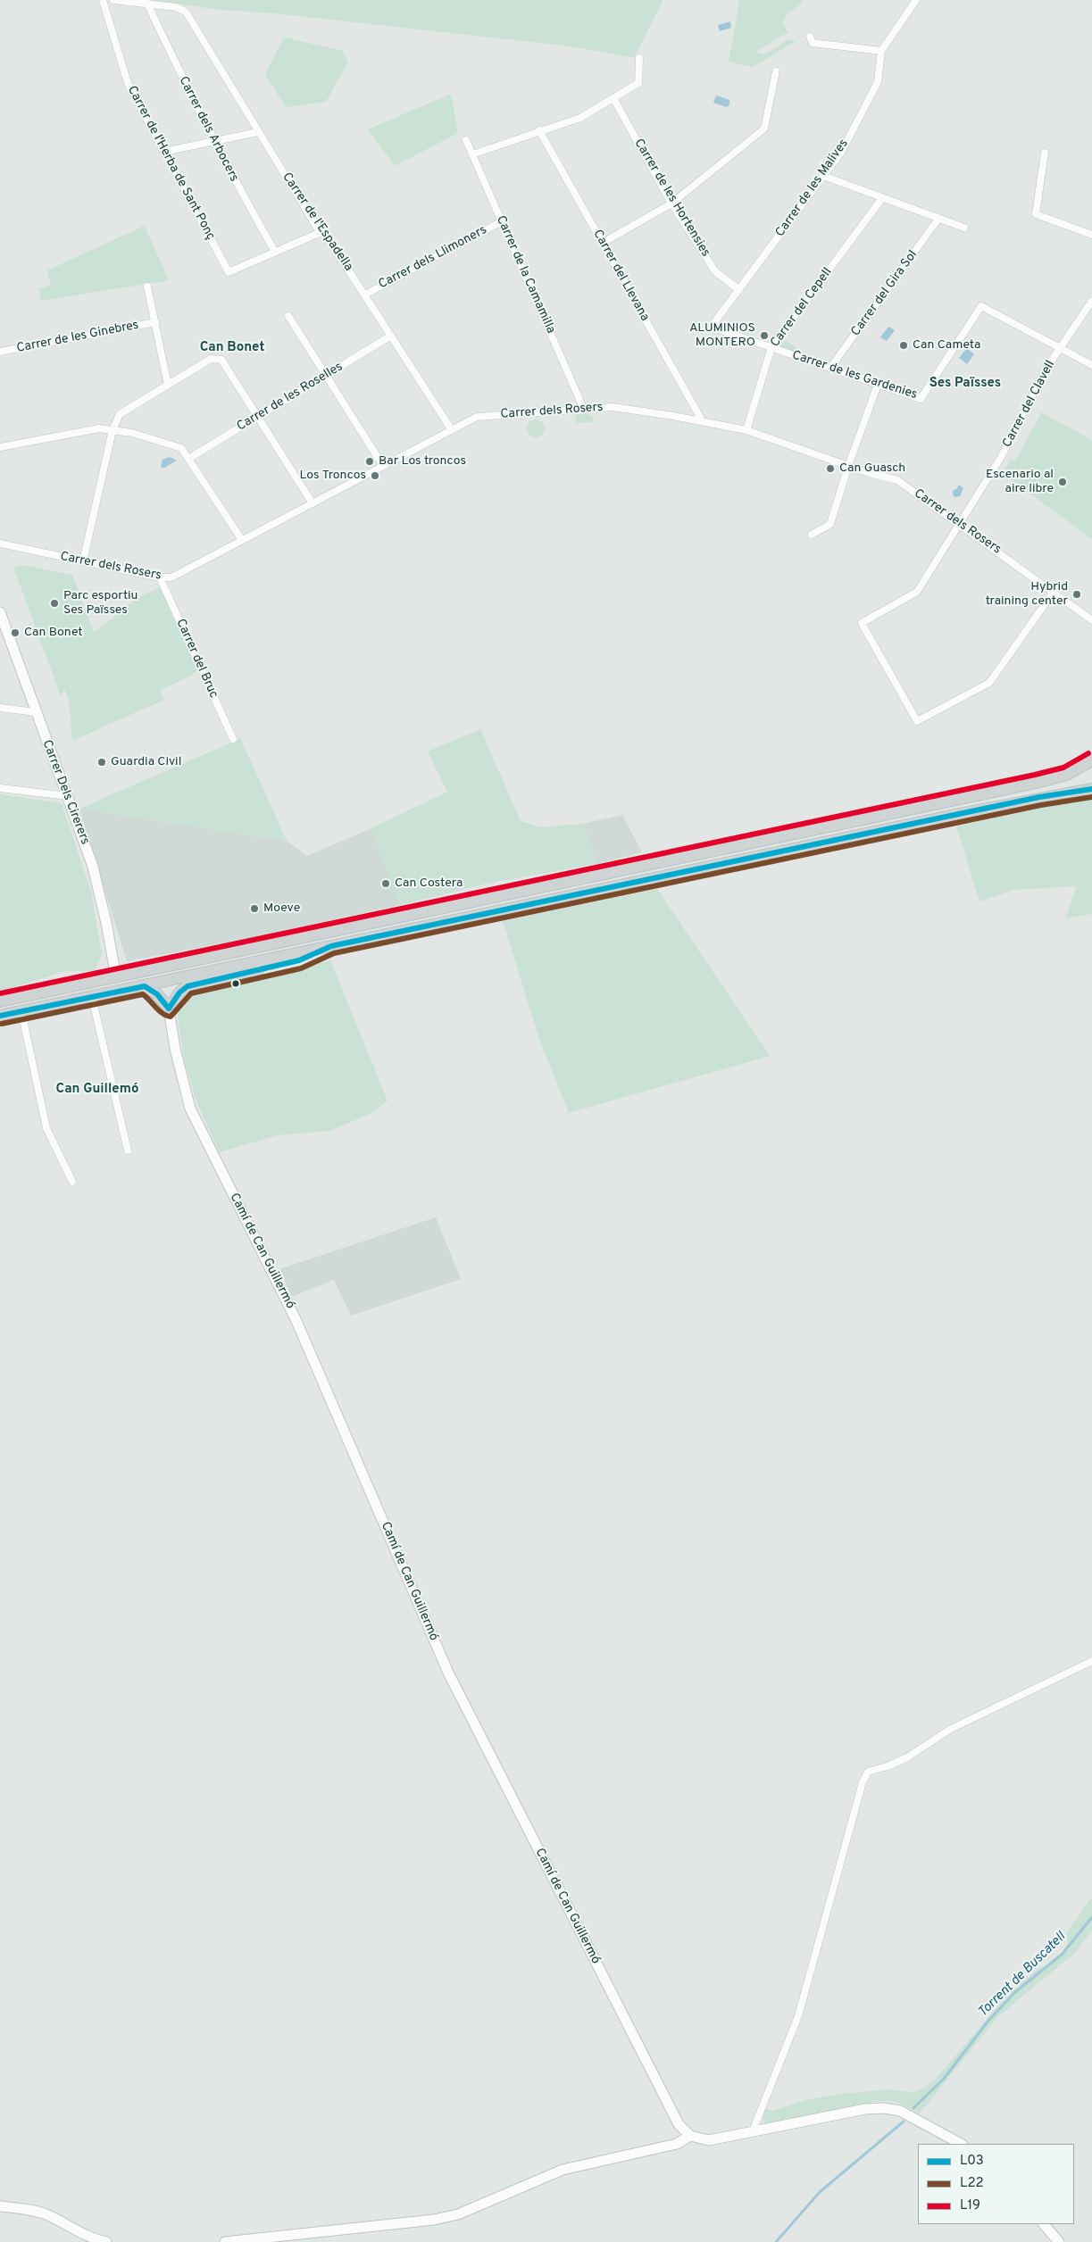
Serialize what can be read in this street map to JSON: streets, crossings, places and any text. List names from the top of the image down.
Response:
{
  "streets": {
    "street": [
      "Carrer dels Arbocers",
      "Carrer de l'Herba de Sant Ponç",
      "Carrer de les Malives",
      "Carrer de les Hortensies",
      "Carrer de l'Espadella",
      "Carrer dels Llimoners",
      "Carrer de la Camamilla",
      "Carrer del Llevana",
      "Carrer del Gira Sol",
      "Carrer del Cepell",
      "Carrer de les Ginebres",
      "Carrer de les Gardenies",
      "Carrer de les Roselles",
      "Carrer del Clavell",
      "Carrer dels Rosers",
      "Carrer del Bruc",
      "Carrer Dels Cirerers",
      "Camí de Can Guillermó"
    ]
  },
  "crossings": [
    ["Carrer dels Arbocers", "Carrer de l'Herba de Sant Ponç"],
    ["Carrer dels Arbocers", "Carrer de l'Espadella"],
    ["Carrer de les Malives", "Carrer de les Hortensies"],
    ["Carrer de les Malives", "Carrer de les Gardenies"],
    ["Carrer de l'Espadella", "Carrer dels Llimoners"],
    ["Carrer de l'Espadella", "Carrer de les Roselles"],
    ["Carrer de l'Espadella", "Carrer dels Rosers"],
    ["Carrer dels Llimoners", "Carrer de la Camamilla"],
    ["Carrer de la Camamilla", "Carrer dels Rosers"],
    ["Carrer del Llevana", "Carrer dels Rosers"],
    ["Carrer del Gira Sol", "Carrer de les Gardenies"],
    ["Carrer del Cepell", "Carrer de les Gardenies"],
    ["Carrer del Cepell", "Carrer dels Rosers"],
    ["Carrer de les Gardenies", "Carrer del Clavell"],
    ["Carrer del Clavell", "Carrer dels Rosers"],
    ["Carrer dels Rosers", "Carrer del Bruc"]
  ],
  "districts": ["Can Bonet", "Ses Païsses", "Can Guillemó"],
  "water": ["Torrent de Buscatell"],
  "places": [
    "ALUMINIOS MONTERO",
    "Can Cameta",
    "Bar Los troncos",
    "Can Guasch",
    "Los Troncos",
    "Escenario al aire libre",
    "Hybrid training center",
    "Parc esportiu Ses Païsses",
    "Can Bonet",
    "Guardia Civil",
    "Can Costera",
    "Moeve"
  ],
  "lines": ["transit line L19", "transit line L03", "transit line L22"],
  "legend": ["L03", "L22", "L19"]
}
